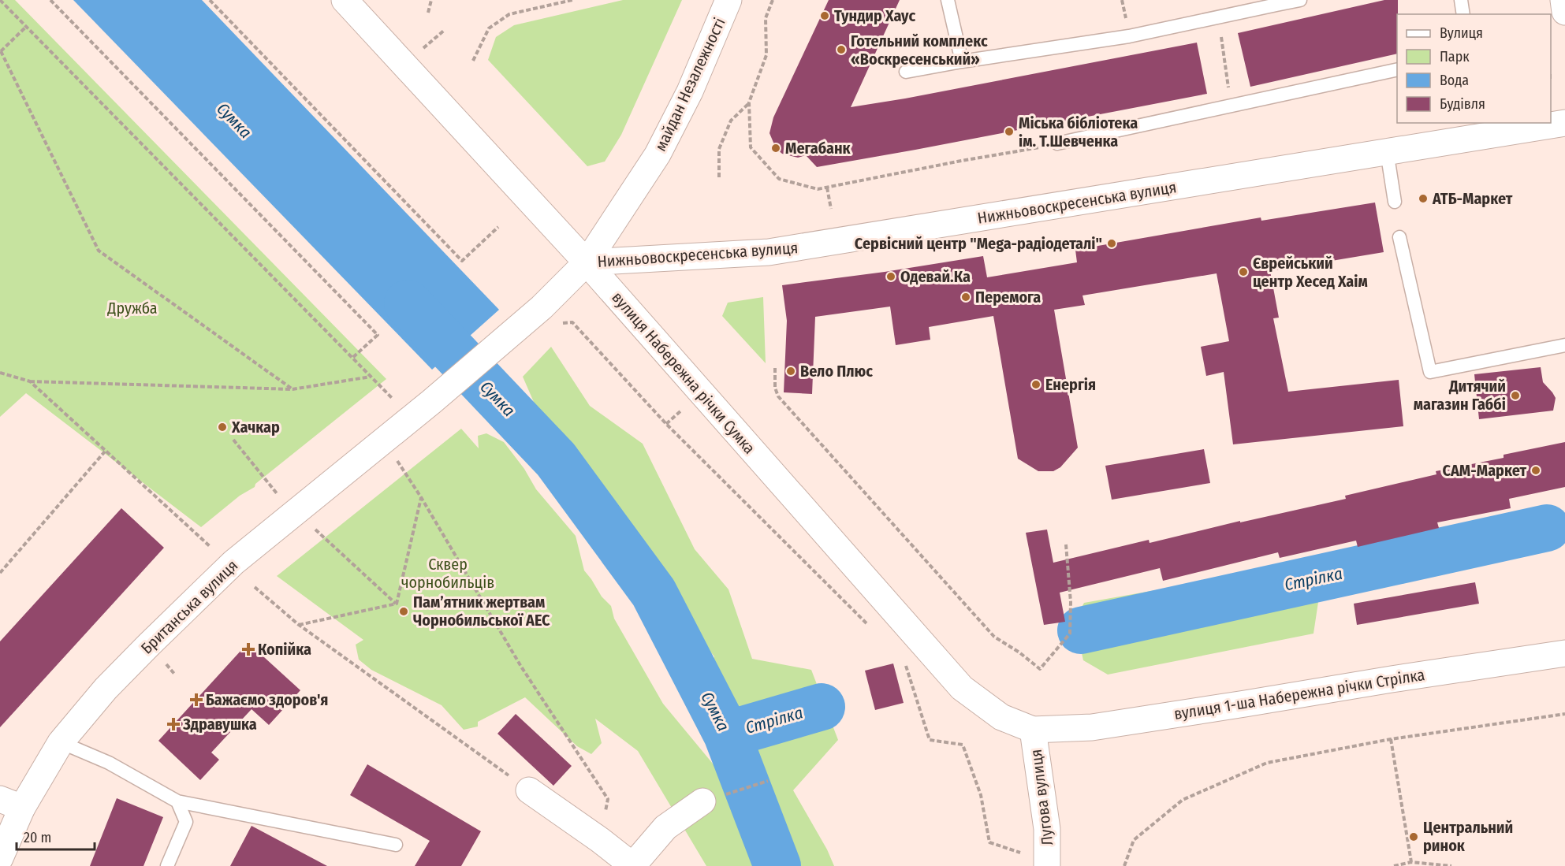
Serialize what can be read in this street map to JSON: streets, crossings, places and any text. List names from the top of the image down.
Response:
{
  "streets": {
    "main road": [
      "майдан Незалежності",
      "Нижньовоскресенська вулиця",
      "вулиця Набережна річки Сумка",
      "Британська вулиця",
      "вулиця 1-ша Набережна річки Стрілка",
      "Лугова вулиця"
    ]
  },
  "crossings": [
    ["майдан Незалежності", "Нижньовоскресенська вулиця"],
    ["майдан Незалежності", "вулиця Набережна річки Сумка"],
    ["Нижньовоскресенська вулиця", "вулиця Набережна річки Сумка"],
    ["вулиця Набережна річки Сумка", "вулиця 1-ша Набережна річки Стрілка"],
    ["вулиця Набережна річки Сумка", "Лугова вулиця"],
    ["вулиця 1-ша Набережна річки Стрілка", "Лугова вулиця"]
  ],
  "water": ["Сумка", "Стрілка"],
  "parks": ["Дружба", "Сквер чорнобильців"],
  "places": {
    "other": [
      "Тундир Хаус",
      "Готельний комплекс «Воскресенський»",
      "Міська бібліотека ім. Т.Шевченка",
      "Мегабанк",
      "АТБ-Маркет",
      "Сервісний центр \"Mega-радіодеталі\"",
      "Єврейський центр Хесед Хаім",
      "Одевай.Ка",
      "Перемога",
      "Вело Плюс",
      "Енергія",
      "Дитячий магазин Габбі",
      "Хачкар",
      "САМ-Маркет",
      "Пам’ятник жертвам Чорнобильської АЕС",
      "Центральний ринок"
    ],
    "health": ["Копійка", "Бажаємо здоров'я", "Здравушка"]
  },
  "legend": [
    "Вулиця",
    "Парк",
    "Вода",
    "Будівля"
  ],
  "scale_bar": "20 m"
}
